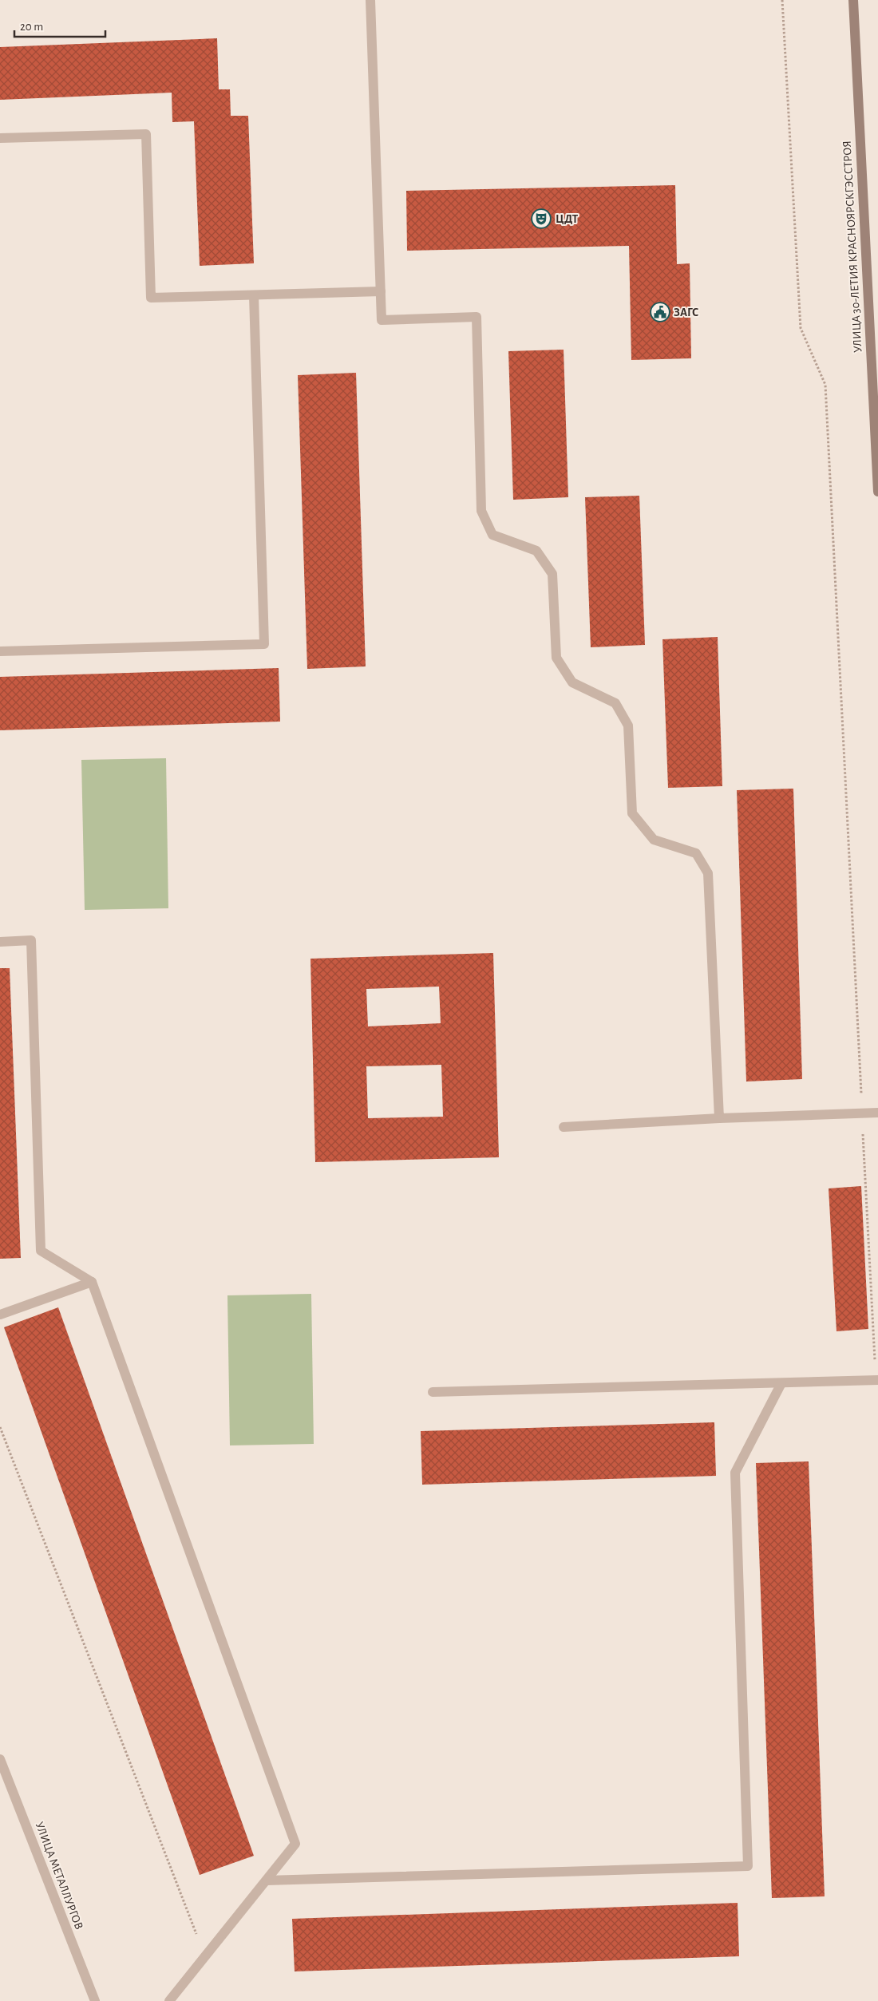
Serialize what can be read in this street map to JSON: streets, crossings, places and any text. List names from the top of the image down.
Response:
{
  "streets": {
    "main road": ["УЛИЦА 30-ЛЕТИЯ КРАСНОЯРСКГЭССТРОЯ"],
    "street": ["УЛИЦА МЕТАЛЛУРГОВ"]
  },
  "places": {
    "theatre": ["ЦДТ"],
    "public building": ["ЗАГС"]
  },
  "scale_bar": "20 m"
}
